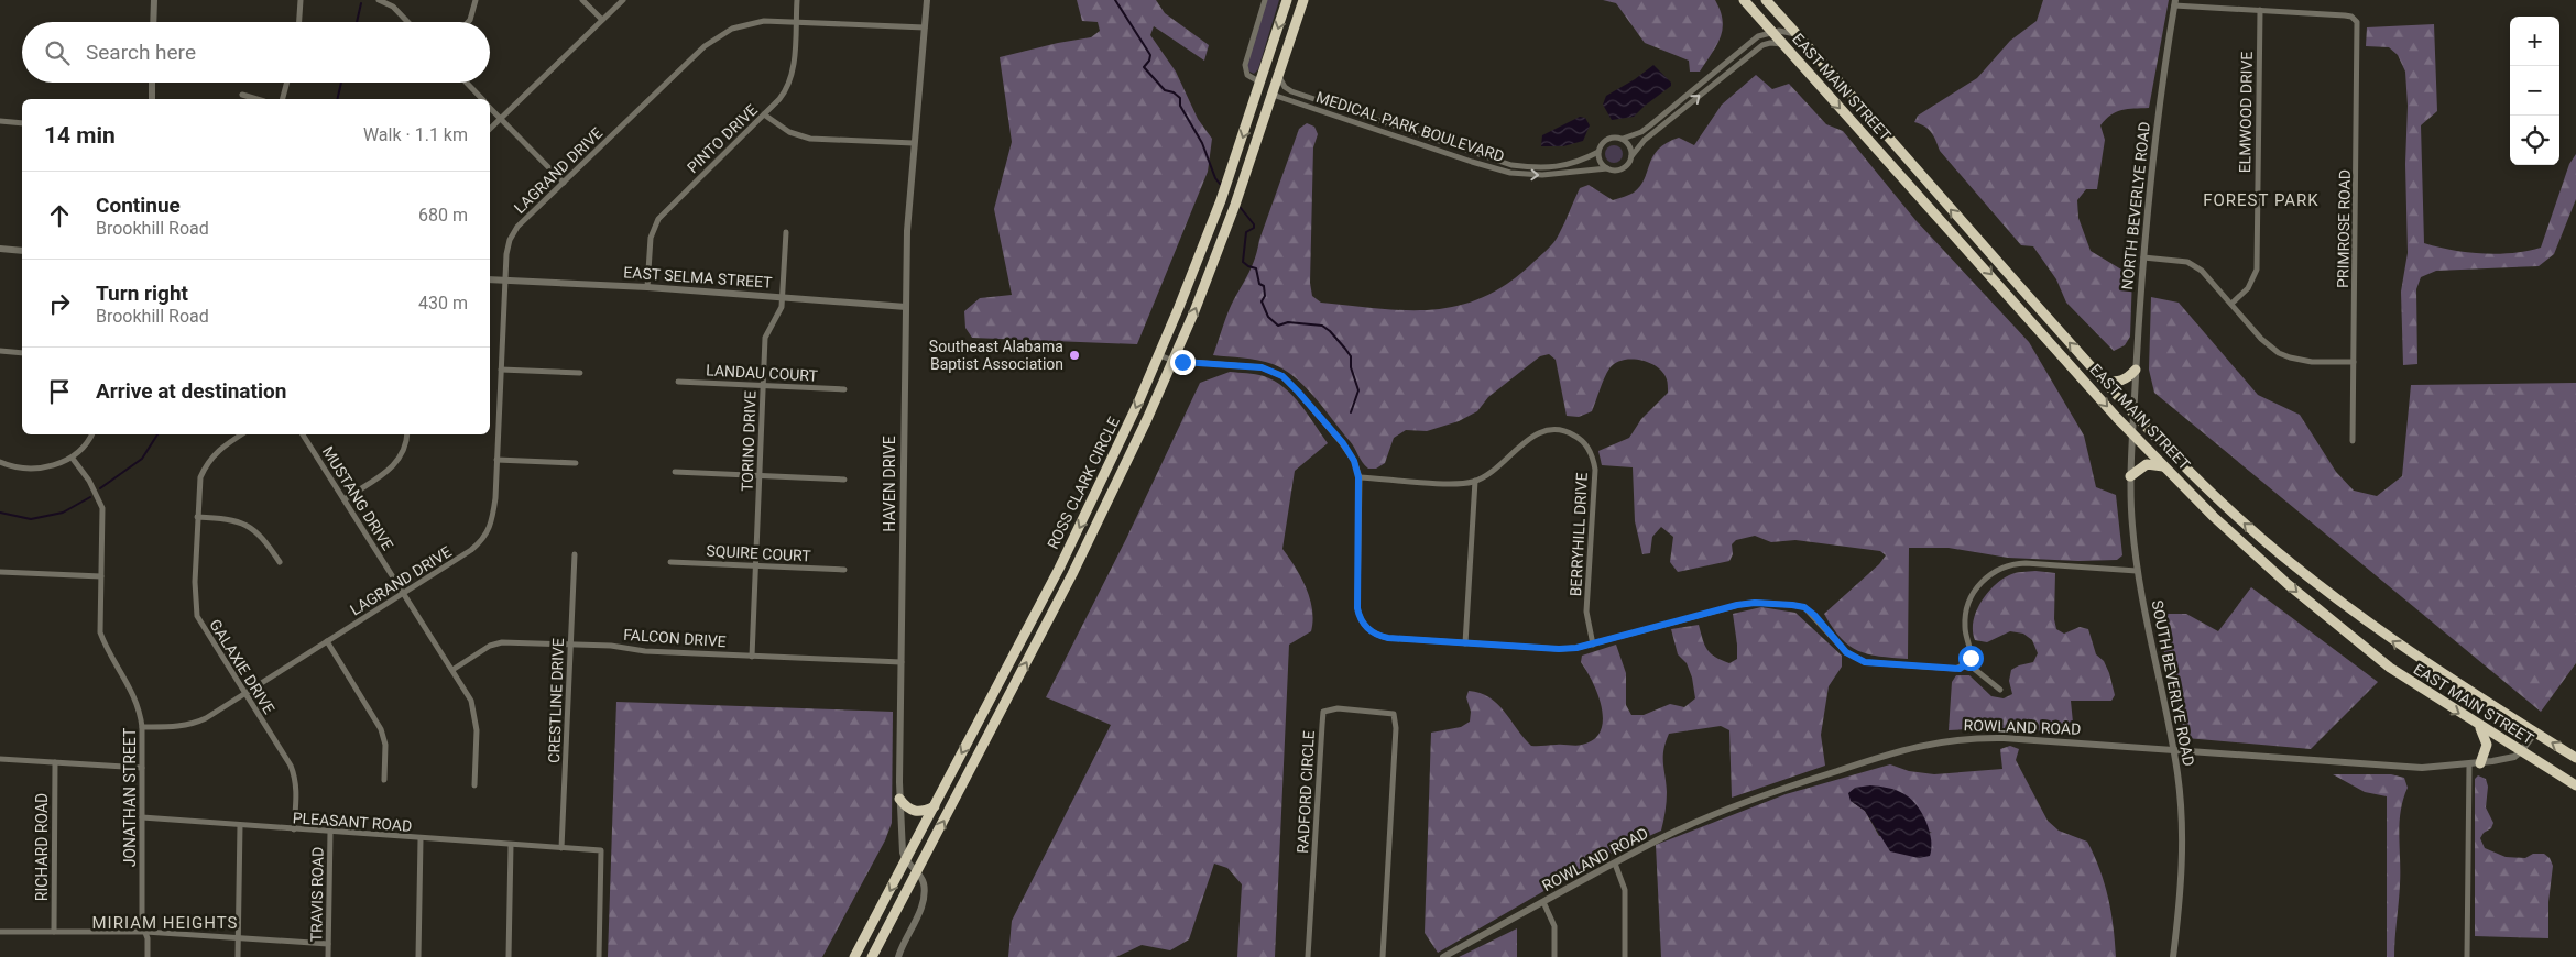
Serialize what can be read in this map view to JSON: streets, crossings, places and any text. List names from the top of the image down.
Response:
{
  "streets": {
    "highway": ["EAST MAIN STREET", "ROSS CLARK CIRCLE"],
    "street": [
      "ELMWOOD DRIVE",
      "MEDICAL PARK BOULEVARD",
      "PINTO DRIVE",
      "LAGRAND DRIVE",
      "NORTH BEVERLYE ROAD",
      "PRIMROSE ROAD",
      "EAST SELMA STREET",
      "LANDAU COURT",
      "TORINO DRIVE",
      "HAVEN DRIVE",
      "MUSTANG DRIVE",
      "BERRYHILL DRIVE",
      "SQUIRE COURT",
      "FALCON DRIVE",
      "GALAXIE DRIVE",
      "SOUTH BEVERLYE ROAD",
      "CRESTLINE DRIVE",
      "ROWLAND ROAD",
      "RADFORD CIRCLE",
      "JONATHAN STREET",
      "PLEASANT ROAD",
      "RICHARD ROAD",
      "TRAVIS ROAD"
    ]
  },
  "crossings": [
    ["EAST MAIN STREET", "NORTH BEVERLYE ROAD"],
    ["EAST MAIN STREET", "SOUTH BEVERLYE ROAD"],
    ["EAST MAIN STREET", "ROWLAND ROAD"],
    ["ELMWOOD DRIVE", "PRIMROSE ROAD"],
    ["MEDICAL PARK BOULEVARD", "ROSS CLARK CIRCLE"],
    ["PINTO DRIVE", "LAGRAND DRIVE"],
    ["PINTO DRIVE", "EAST SELMA STREET"],
    ["LAGRAND DRIVE", "EAST SELMA STREET"],
    ["LAGRAND DRIVE", "HAVEN DRIVE"],
    ["LAGRAND DRIVE", "MUSTANG DRIVE"],
    ["LAGRAND DRIVE", "GALAXIE DRIVE"],
    ["LAGRAND DRIVE", "JONATHAN STREET"],
    ["NORTH BEVERLYE ROAD", "SOUTH BEVERLYE ROAD"],
    ["EAST SELMA STREET", "TORINO DRIVE"],
    ["EAST SELMA STREET", "HAVEN DRIVE"],
    ["LANDAU COURT", "TORINO DRIVE"],
    ["TORINO DRIVE", "SQUIRE COURT"],
    ["TORINO DRIVE", "FALCON DRIVE"],
    ["ROSS CLARK CIRCLE", "HAVEN DRIVE"],
    ["HAVEN DRIVE", "FALCON DRIVE"],
    ["MUSTANG DRIVE", "FALCON DRIVE"],
    ["FALCON DRIVE", "CRESTLINE DRIVE"],
    ["GALAXIE DRIVE", "PLEASANT ROAD"],
    ["SOUTH BEVERLYE ROAD", "ROWLAND ROAD"],
    ["CRESTLINE DRIVE", "PLEASANT ROAD"],
    ["JONATHAN STREET", "PLEASANT ROAD"],
    ["PLEASANT ROAD", "TRAVIS ROAD"]
  ],
  "districts": ["FOREST PARK", "MIRIAM HEIGHTS"],
  "places": ["Southeast Alabama Baptist Association"],
  "page": {
    "map_buttons": ["+", "−"],
    "search": "Search here",
    "heading": ["14 min", "Walk · 1.1 km"],
    "list": [
      ["Continue", "Brookhill Road", "680 m"],
      ["Turn right", "Brookhill Road", "430 m"],
      "Arrive at destination"
    ]
  }
}
